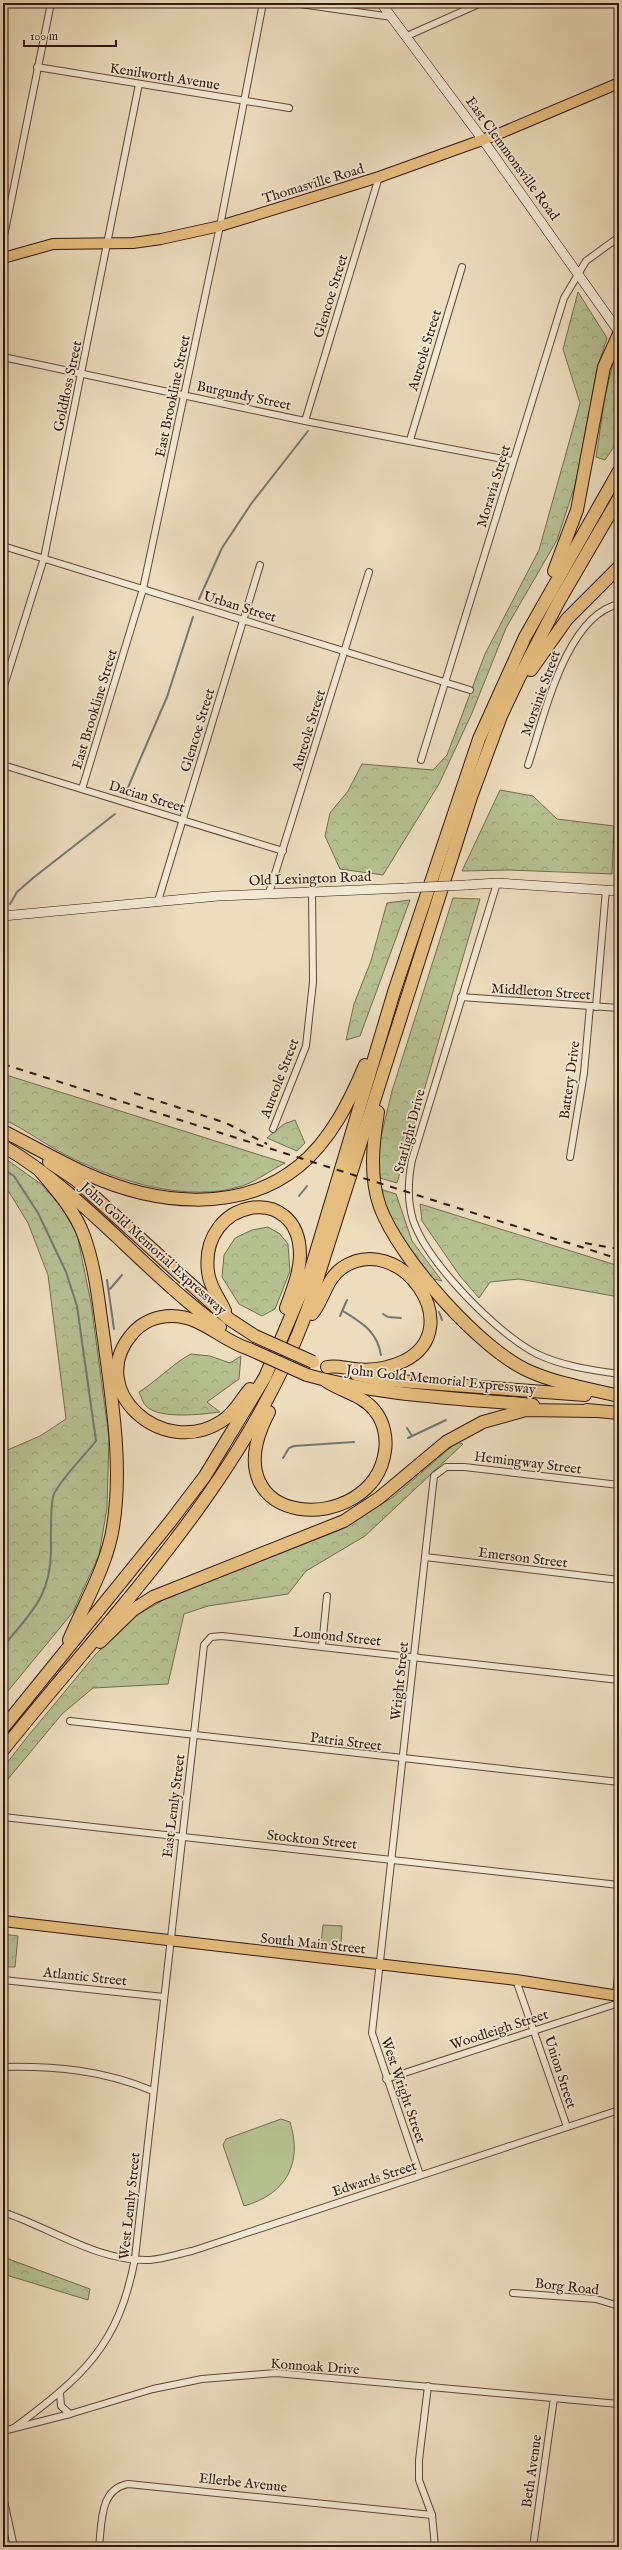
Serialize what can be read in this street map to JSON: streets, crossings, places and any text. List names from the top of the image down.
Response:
{
  "streets": {
    "highway": ["John Gold Memorial Expressway"],
    "main road": [
      "East Clemmonsville Road",
      "Thomasville Road",
      "Old Lexington Road",
      "South Main Street"
    ],
    "street": [
      "Kenilworth Avenue",
      "Glencoe Street",
      "Aureole Street",
      "Goldfloss Street",
      "Burgundy Street",
      "East Brookline Street",
      "Moravia Street",
      "Urban Street",
      "Morsinie Street",
      "Dacian Street",
      "Middleton Street",
      "Battery Drive",
      "Starlight Drive",
      "Hemingway Street",
      "Emerson Street",
      "Lomond Street",
      "Wright Street",
      "Patria Street",
      "East Lemly Street",
      "Stockton Street",
      "Atlantic Street",
      "Woodleigh Street",
      "Union Street",
      "West Wright Street",
      "Edwards Street",
      "West Lemly Street",
      "Borg Road",
      "Konnoak Drive",
      "Beth Avenue",
      "Ellerbe Avenue"
    ]
  },
  "crossings": [
    ["Kenilworth Avenue", "Goldfloss Street"],
    ["Kenilworth Avenue", "East Brookline Street"],
    ["East Clemmonsville Road", "Thomasville Road"],
    ["East Clemmonsville Road", "Moravia Street"],
    ["Thomasville Road", "Glencoe Street"],
    ["Thomasville Road", "Goldfloss Street"],
    ["Thomasville Road", "East Brookline Street"],
    ["Glencoe Street", "Burgundy Street"],
    ["Glencoe Street", "Urban Street"],
    ["Glencoe Street", "Dacian Street"],
    ["Glencoe Street", "Old Lexington Road"],
    ["Aureole Street", "Burgundy Street"],
    ["Aureole Street", "Urban Street"],
    ["Aureole Street", "Dacian Street"],
    ["Aureole Street", "Old Lexington Road"],
    ["Goldfloss Street", "Burgundy Street"],
    ["Goldfloss Street", "Urban Street"],
    ["Burgundy Street", "East Brookline Street"],
    ["Burgundy Street", "Moravia Street"],
    ["East Brookline Street", "Urban Street"],
    ["East Brookline Street", "Dacian Street"],
    ["Moravia Street", "Urban Street"],
    ["Old Lexington Road", "Battery Drive"],
    ["Old Lexington Road", "Starlight Drive"],
    ["Middleton Street", "Battery Drive"],
    ["Middleton Street", "Starlight Drive"],
    ["Hemingway Street", "Wright Street"],
    ["Emerson Street", "Wright Street"],
    ["Lomond Street", "Wright Street"],
    ["Lomond Street", "East Lemly Street"],
    ["Wright Street", "Patria Street"],
    ["Wright Street", "Stockton Street"],
    ["Wright Street", "South Main Street"],
    ["Wright Street", "West Wright Street"],
    ["Patria Street", "East Lemly Street"],
    ["East Lemly Street", "Stockton Street"],
    ["East Lemly Street", "South Main Street"],
    ["East Lemly Street", "West Lemly Street"],
    ["South Main Street", "Woodleigh Street"],
    ["South Main Street", "Union Street"],
    ["South Main Street", "West Wright Street"],
    ["South Main Street", "West Lemly Street"],
    ["Atlantic Street", "West Lemly Street"],
    ["Woodleigh Street", "Union Street"],
    ["Woodleigh Street", "West Wright Street"],
    ["Union Street", "Edwards Street"],
    ["West Wright Street", "Edwards Street"],
    ["Edwards Street", "West Lemly Street"],
    ["West Lemly Street", "Konnoak Drive"],
    ["Konnoak Drive", "Beth Avenue"]
  ],
  "scale_bar": "100 m"
}
